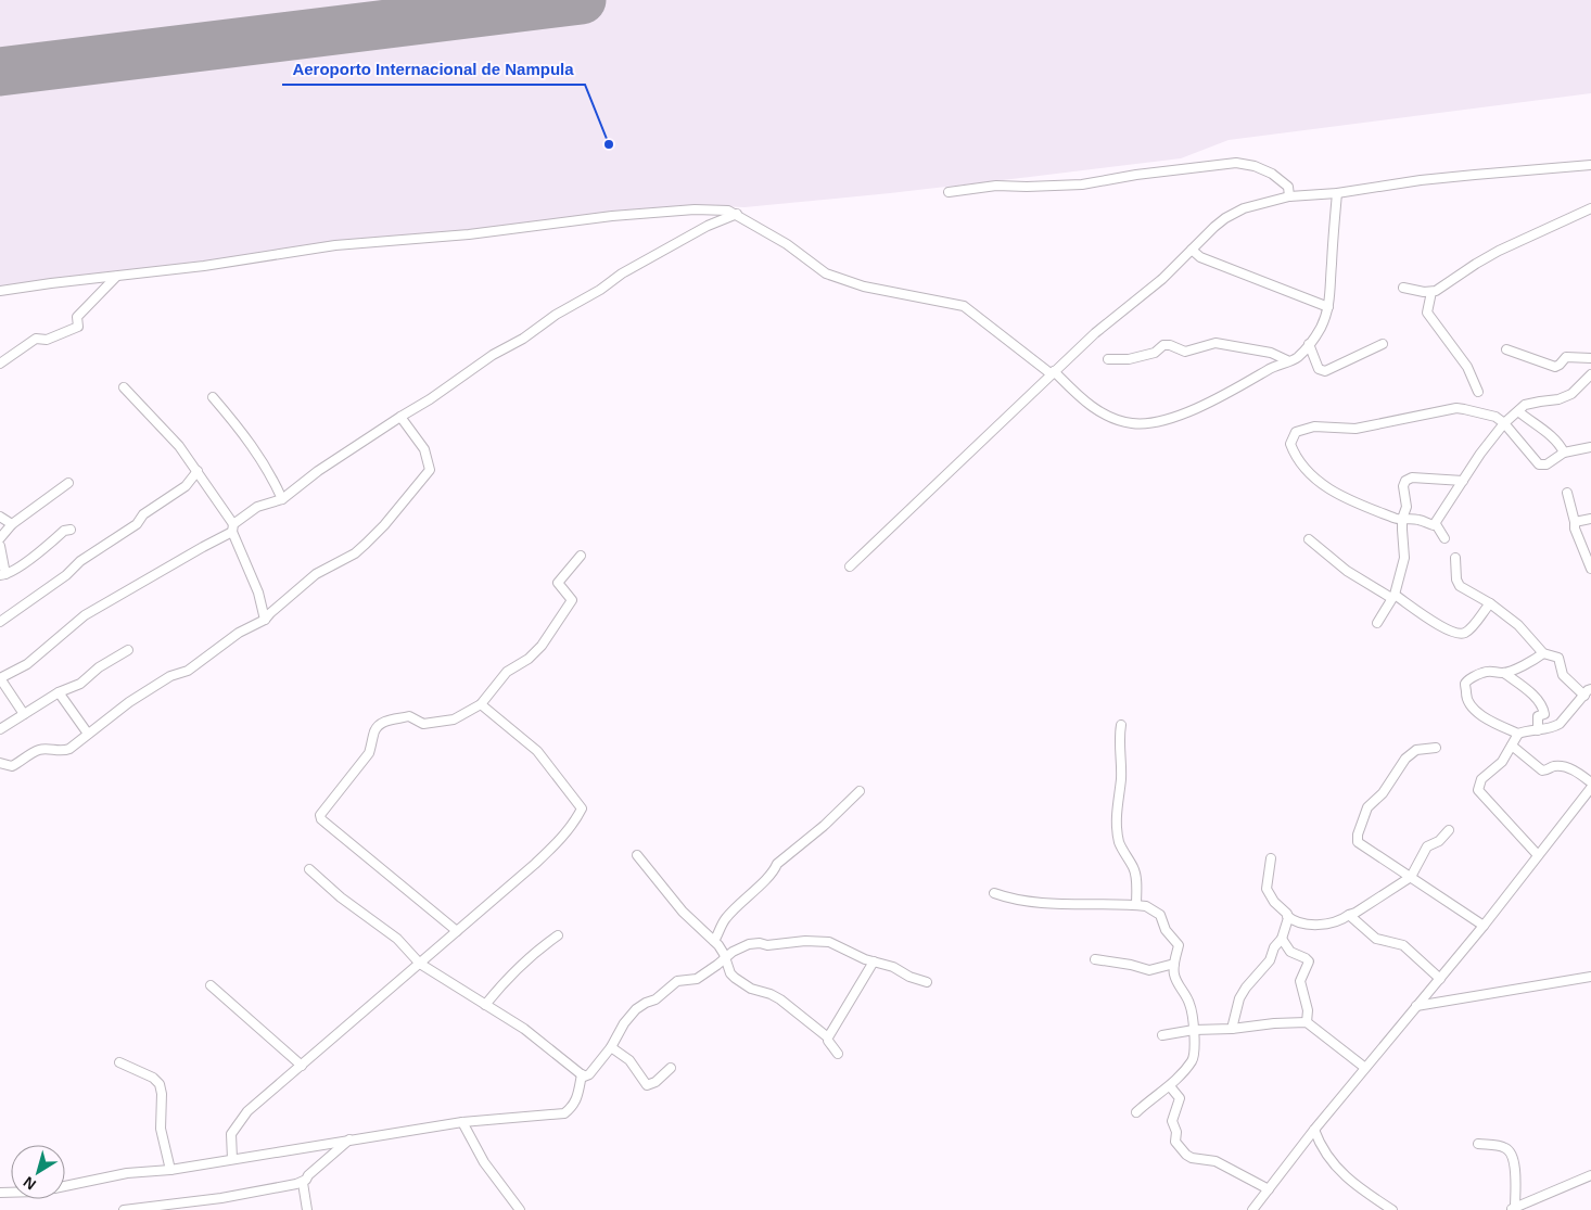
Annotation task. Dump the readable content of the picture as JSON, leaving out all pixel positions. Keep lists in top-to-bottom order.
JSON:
{
  "places": ["Aeroporto Internacional de Nampula"],
  "north": "bottom left"
}
